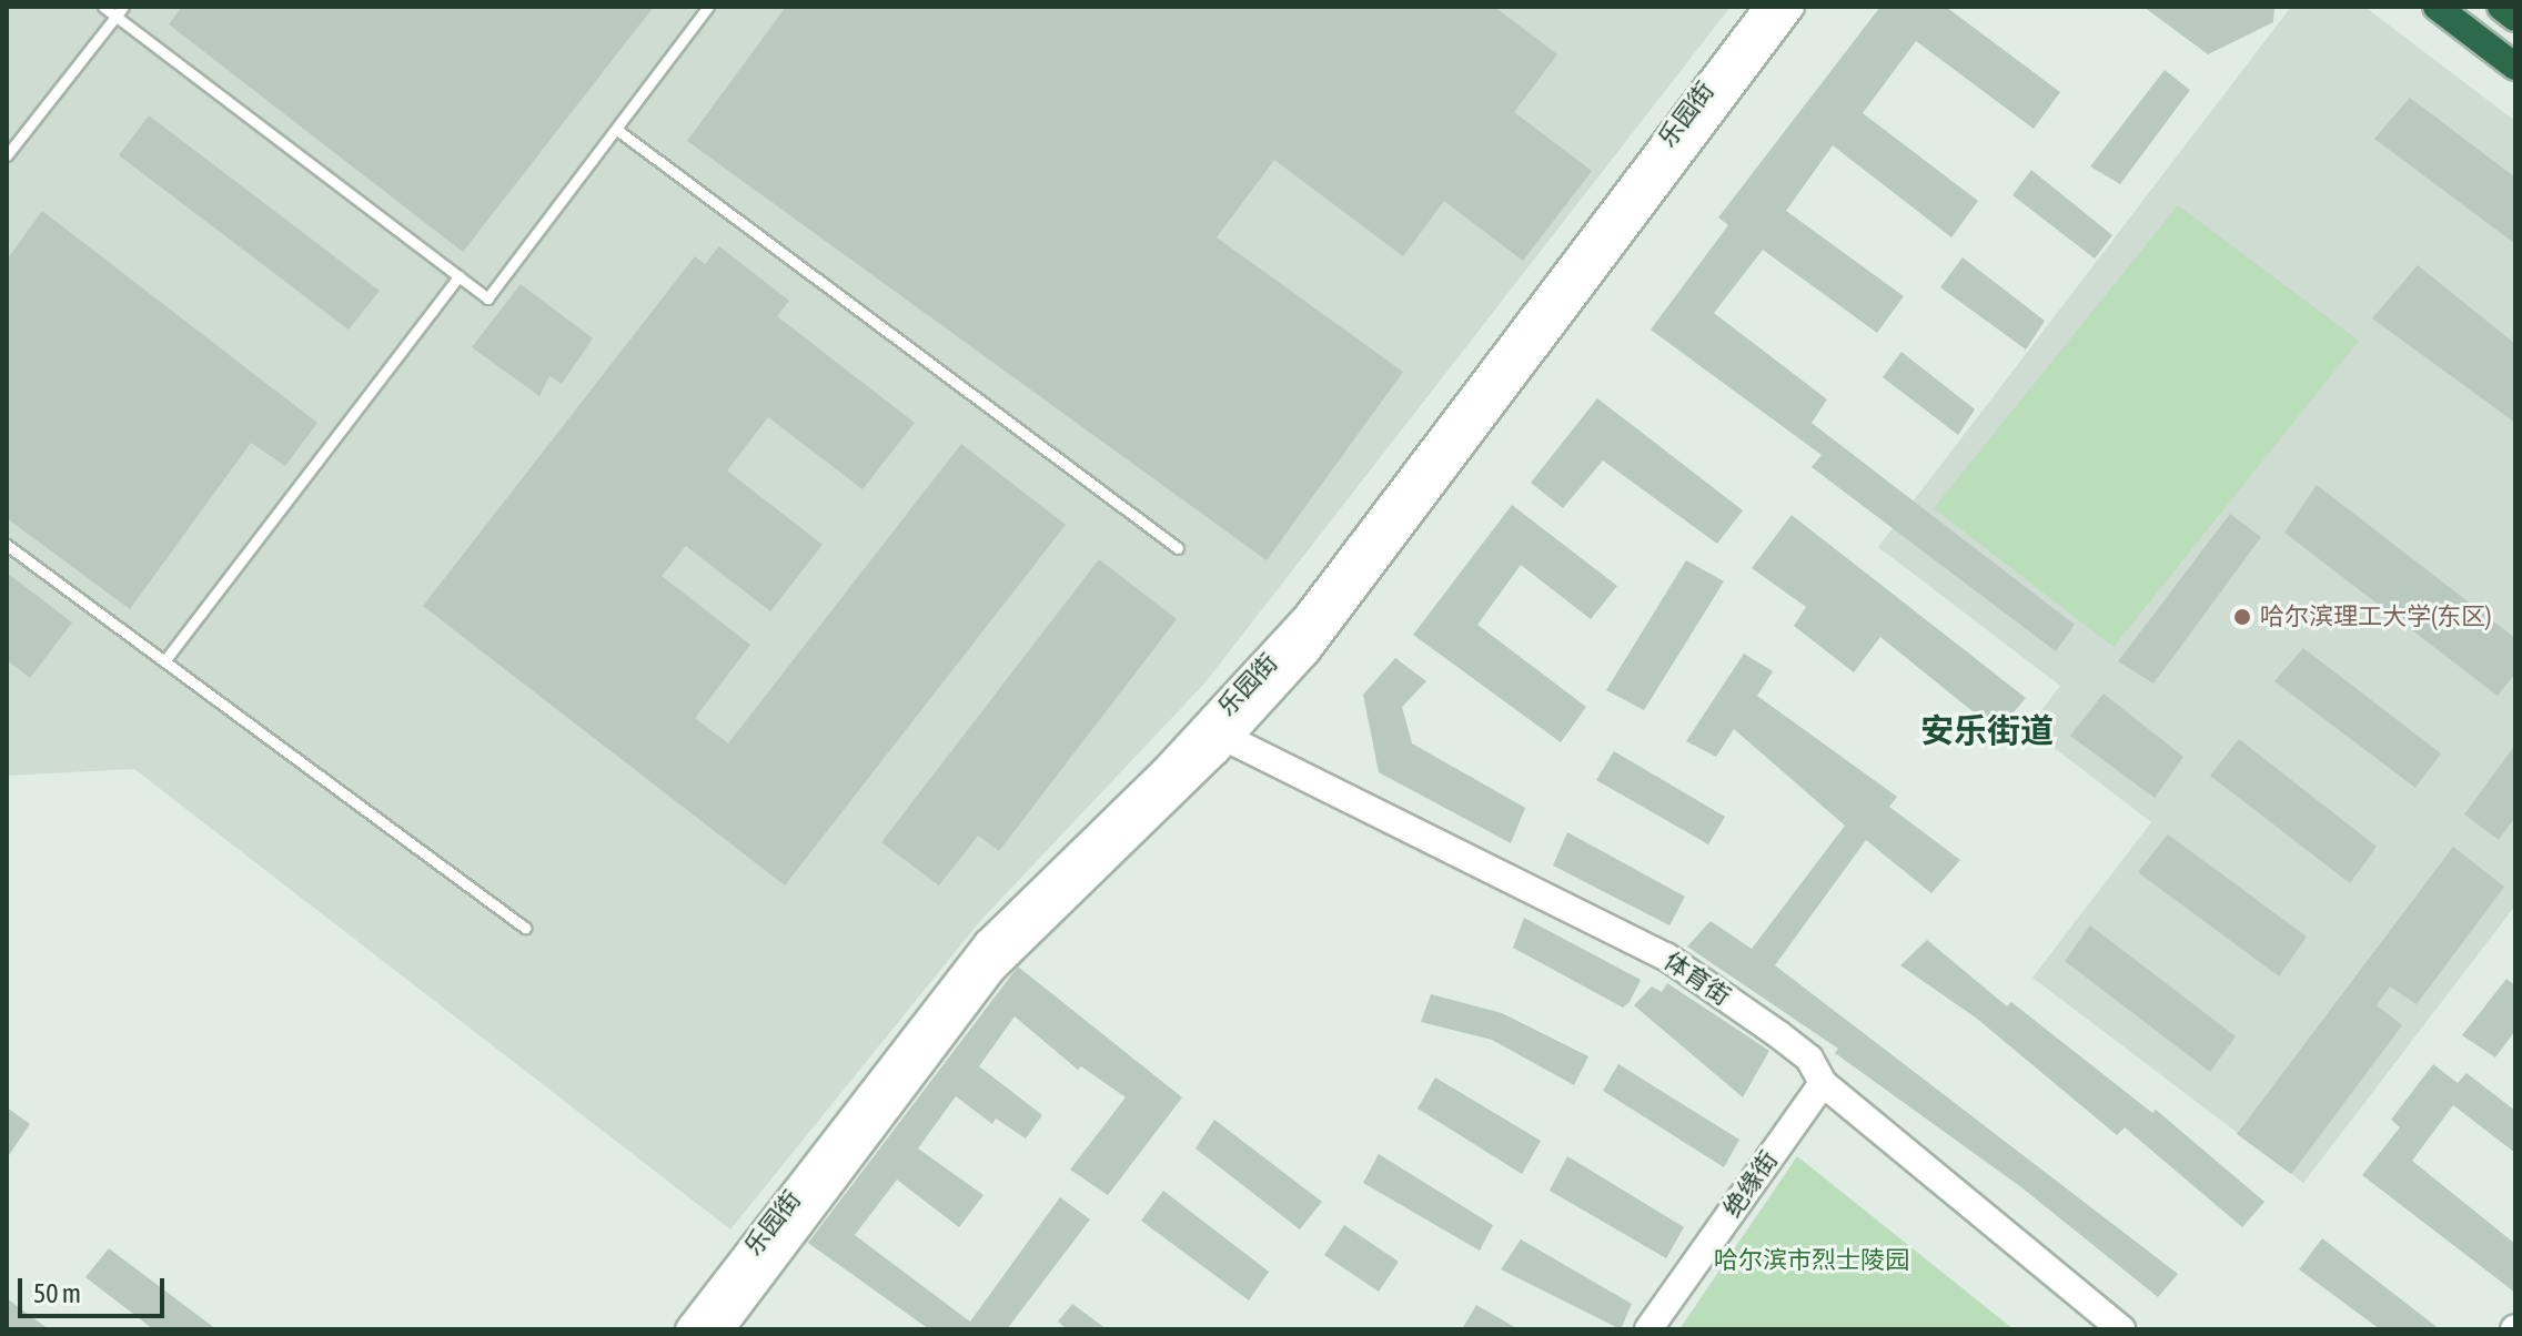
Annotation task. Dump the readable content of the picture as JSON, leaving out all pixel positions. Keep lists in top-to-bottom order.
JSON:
{
  "streets": {
    "main road": ["乐园街", "体育街", "绝缘街"]
  },
  "crossings": [
    ["乐园街", "体育街"],
    ["体育街", "绝缘街"]
  ],
  "districts": ["安乐街道"],
  "parks": ["哈尔滨市烈士陵园"],
  "places": ["哈尔滨理工大学(东区)"],
  "scale_bar": "50 m"
}
